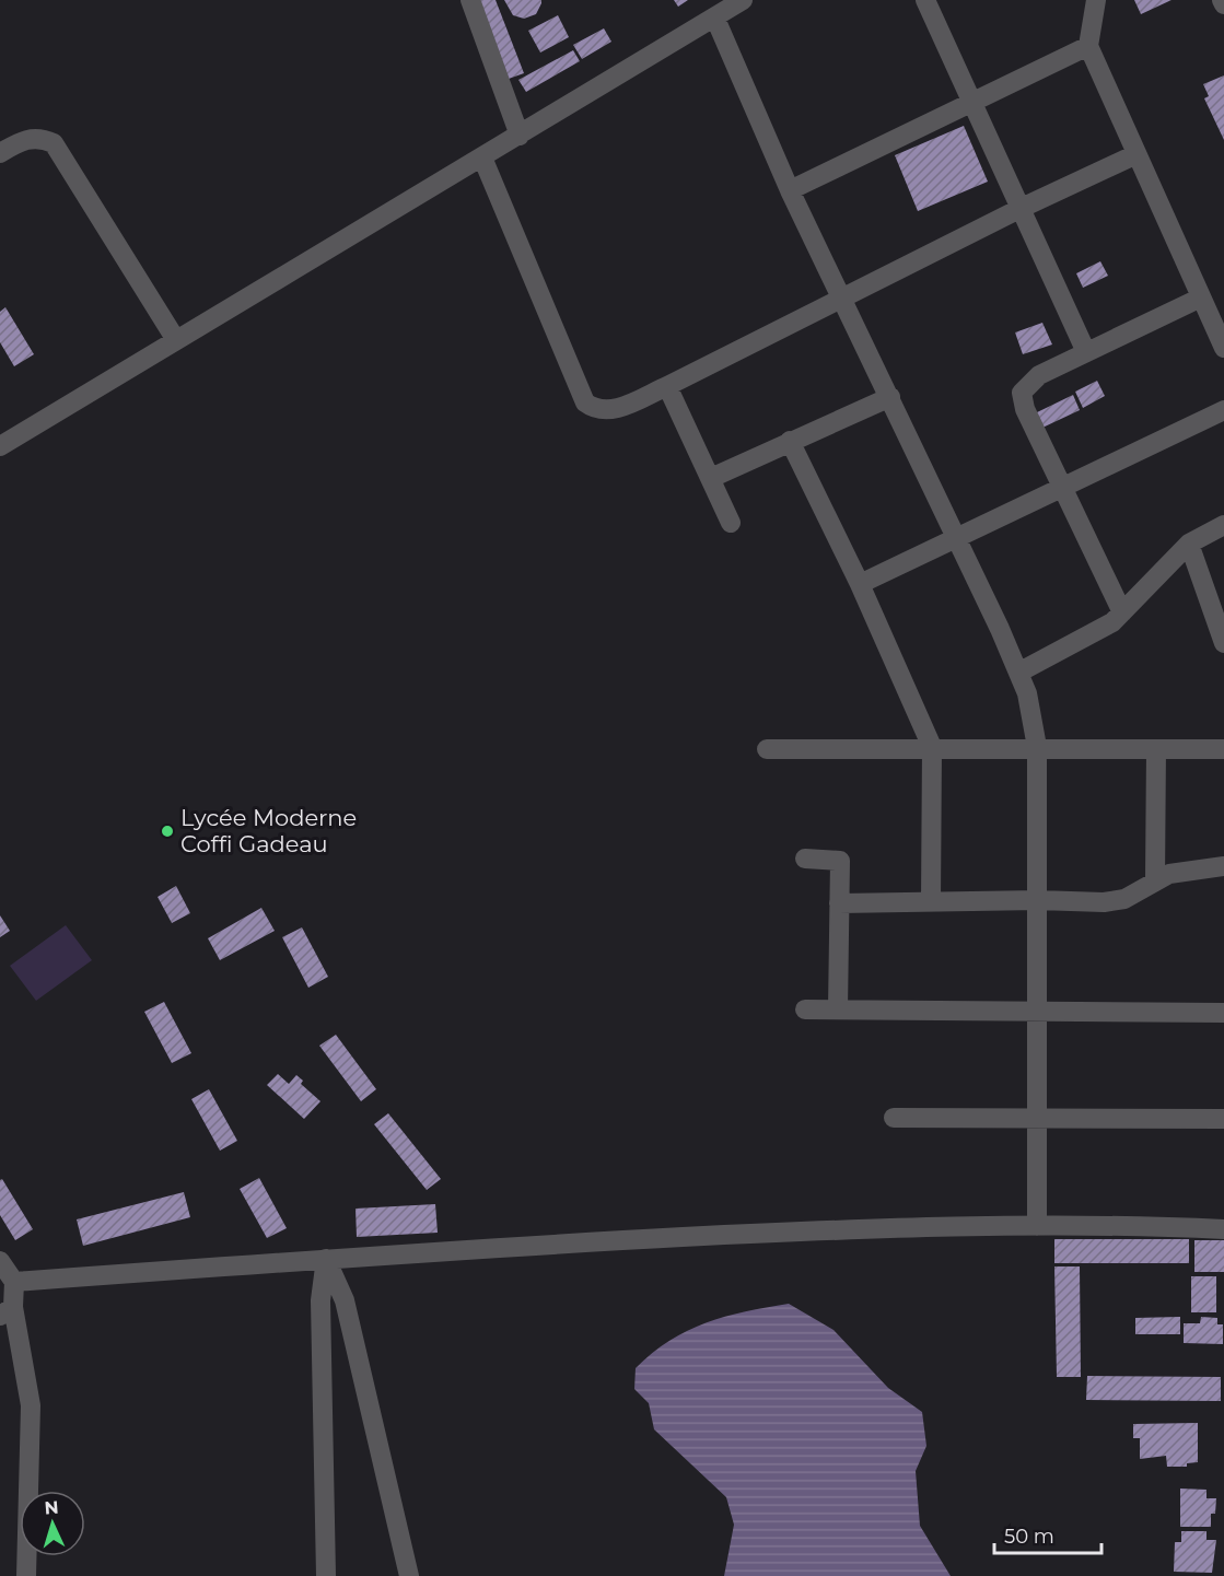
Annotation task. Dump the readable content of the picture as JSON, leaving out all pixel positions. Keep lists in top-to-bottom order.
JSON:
{
  "places": ["Lycée Moderne Coffi Gadeau"],
  "scale_bar": "50 m",
  "north": "top"
}
